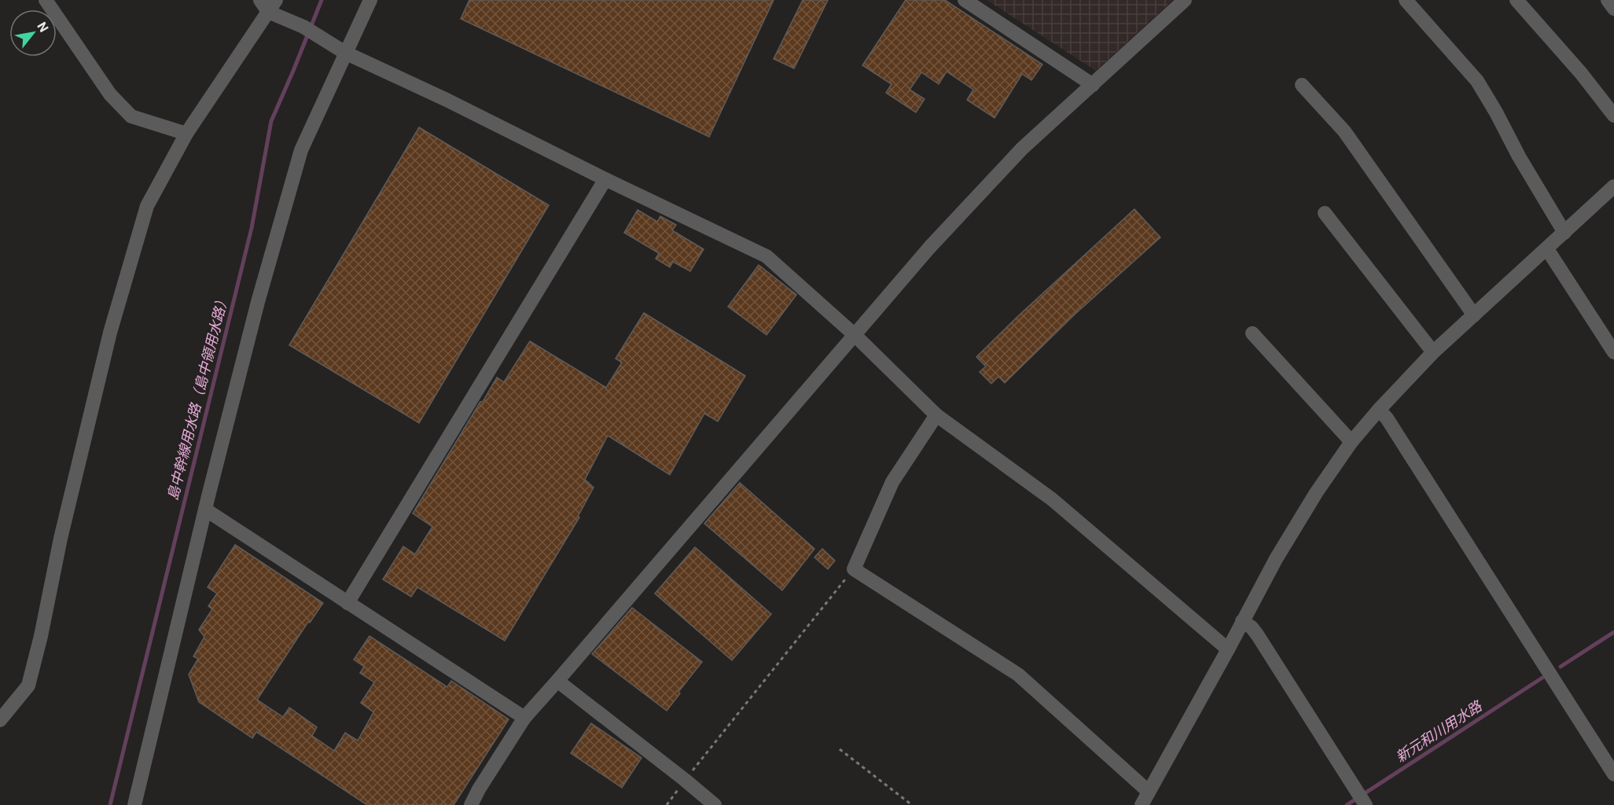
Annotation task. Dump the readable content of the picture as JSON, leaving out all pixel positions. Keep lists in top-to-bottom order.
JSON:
{
  "water": ["島中幹線用水路（島中領用水路）", "新元和川用水路"],
  "north": "top right"
}
